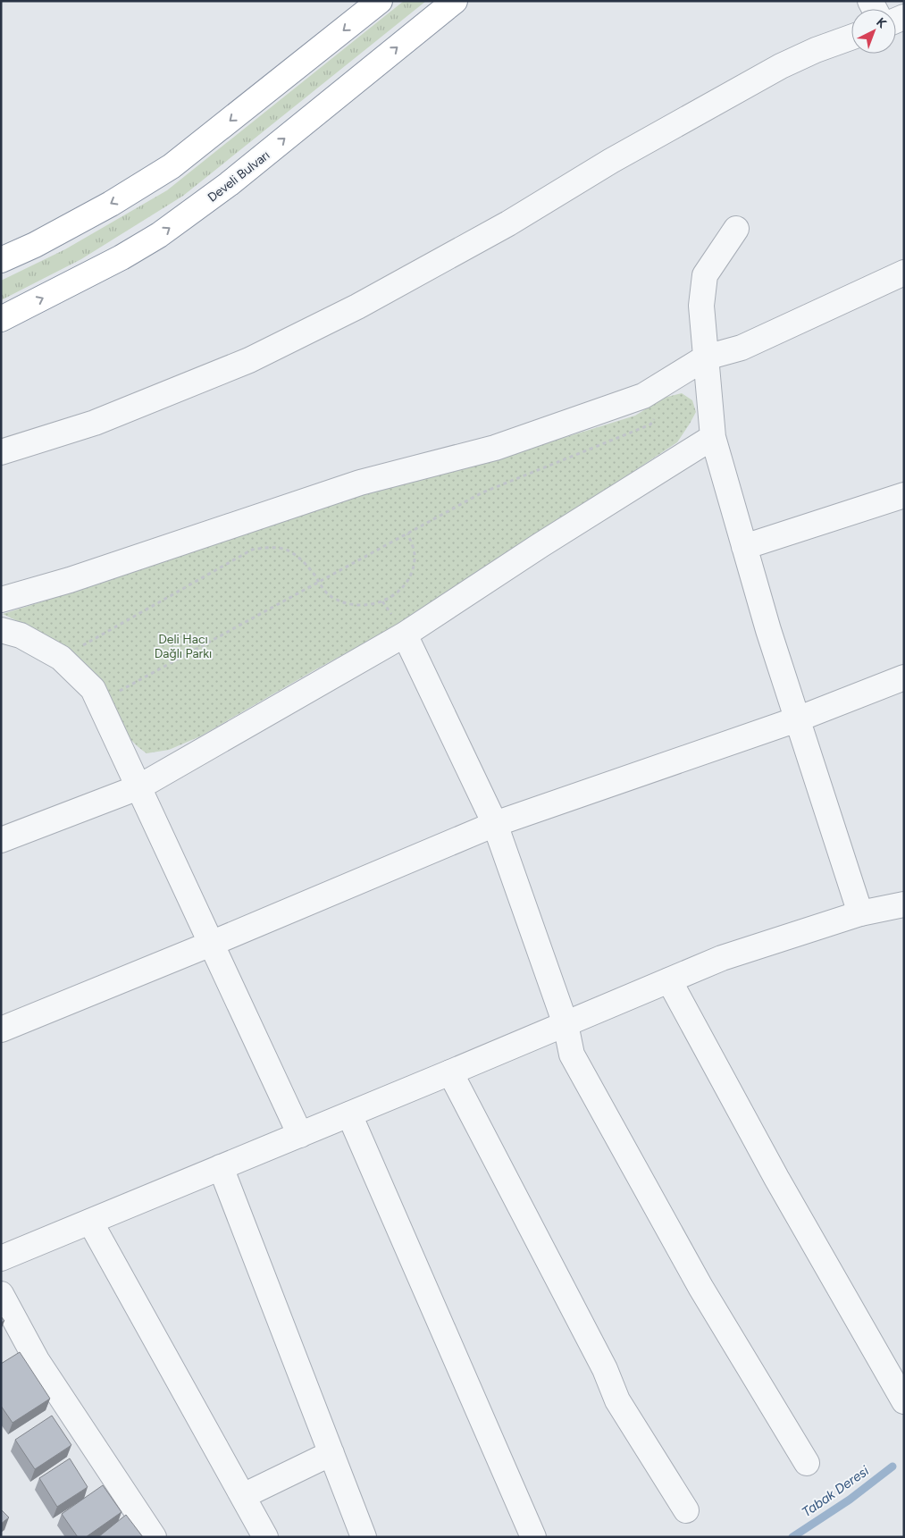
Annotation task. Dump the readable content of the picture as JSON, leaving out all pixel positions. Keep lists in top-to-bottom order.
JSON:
{
  "streets": {
    "highway": ["Develi Bulvarı"]
  },
  "water": ["Tabak Deresi"],
  "parks": ["Deli Hacı Dağlı Parkı"],
  "north": "top right"
}
